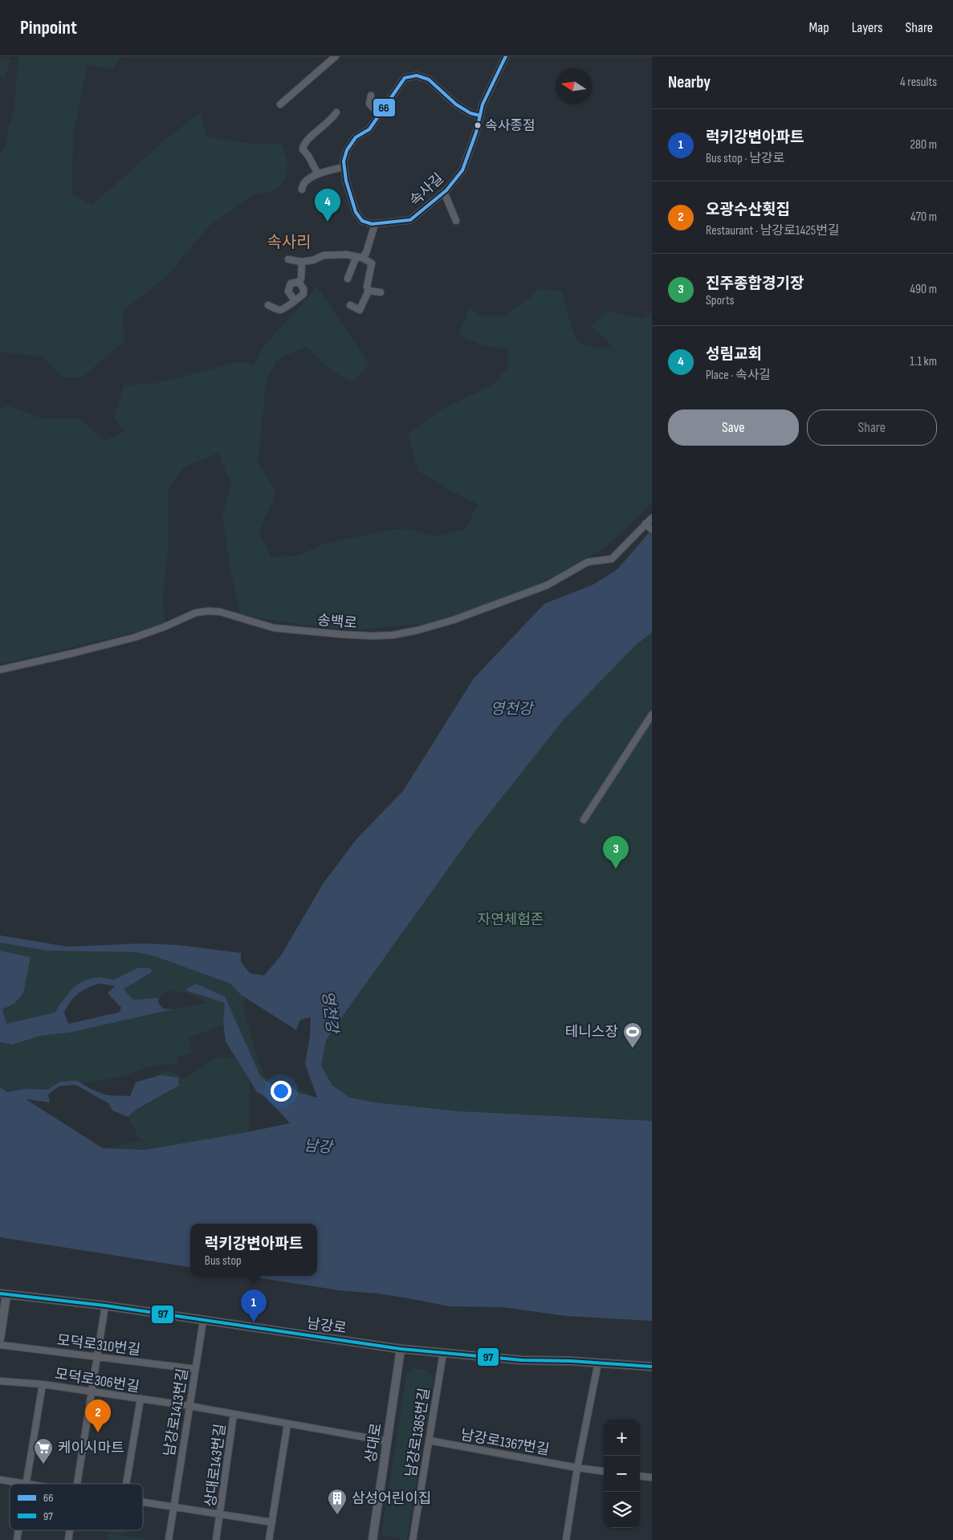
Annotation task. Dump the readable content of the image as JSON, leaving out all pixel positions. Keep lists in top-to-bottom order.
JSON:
{
  "streets": {
    "street": [
      "속사길",
      "송백로",
      "남강로",
      "모덕로310번길",
      "모덕로306번길",
      "남강로1413번길",
      "남강로1385번길",
      "남강로1367번길",
      "상대로",
      "상대로143번길"
    ]
  },
  "crossings": [
    ["남강로", "남강로1413번길"],
    ["남강로", "남강로1385번길"],
    ["남강로", "상대로"],
    ["모덕로310번길", "남강로1413번길"],
    ["모덕로306번길", "남강로1413번길"],
    ["모덕로306번길", "상대로143번길"],
    ["남강로1413번길", "상대로143번길"],
    ["남강로1385번길", "남강로1367번길"],
    ["상대로", "상대로143번길"]
  ],
  "districts": ["속사리"],
  "water": ["영천강", "남강"],
  "parks": ["자연체험존"],
  "places": {
    "other": ["속사종점"],
    "sports": ["테니스장"],
    "supermarket": ["케이시마트"],
    "building": ["삼성어린이집"]
  },
  "lines": ["transit line 66", "transit line 97"],
  "legend": ["66", "97"],
  "north": "left",
  "page": {
    "header": "Pinpoint",
    "nav": ["Map", "Layers", "Share"],
    "heading": ["Nearby", "4 results"],
    "list": [
      {
        "mark": "1",
        "name": "럭키강변아파트",
        "note": "Bus stop · 남강로",
        "value": "280 m"
      },
      {
        "mark": "2",
        "name": "오광수산횟집",
        "note": "Restaurant · 남강로1425번길",
        "value": "470 m"
      },
      {
        "mark": "3",
        "name": "진주종합경기장",
        "note": "Sports",
        "value": "490 m"
      },
      {
        "mark": "4",
        "name": "성림교회",
        "note": "Place · 속사길",
        "value": "1.1 km"
      }
    ],
    "pins": [
      "4",
      "3",
      "1",
      "2"
    ],
    "buttons": ["Save", "Share"],
    "popup": ["럭키강변아파트", "Bus stop"],
    "map_buttons": ["+", "−"]
  }
}
